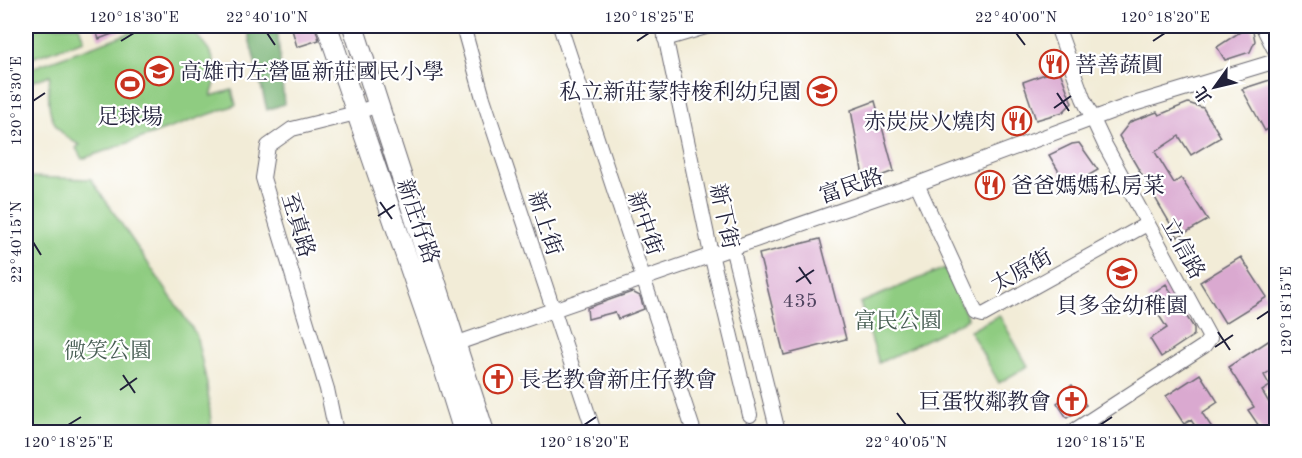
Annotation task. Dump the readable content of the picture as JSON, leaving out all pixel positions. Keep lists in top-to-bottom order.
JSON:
{
  "streets": {
    "street": [
      "富民路",
      "新下街",
      "新庄仔路",
      "新上街",
      "新中街",
      "至真路",
      "立信路",
      "太原街"
    ]
  },
  "crossings": [
    ["富民路", "新下街"],
    ["富民路", "新庄仔路"],
    ["富民路", "新上街"],
    ["富民路", "新中街"],
    ["富民路", "立信路"],
    ["富民路", "太原街"],
    ["新庄仔路", "至真路"],
    ["立信路", "太原街"]
  ],
  "parks": ["富民公園", "微笑公園"],
  "places": {
    "restaurant": ["菩善蔬圓", "赤炭炭火燒肉", "爸爸媽媽私房菜"],
    "school or university": ["高雄市左營區新莊國民小學", "私立新莊蒙特梭利幼兒園", "貝多金幼稚園"],
    "sports": ["足球場"],
    "church": ["長老教會新庄仔教會", "巨蛋牧鄰教會"]
  },
  "house_numbers": ["435"],
  "north": "bottom left",
  "coordinates": [
    "120°18'30\"E",
    "22°40'10\"N",
    "120°18'25\"E",
    "22°40'00\"N",
    "120°18'20\"E",
    "22°40'15\"N",
    "120°18'15\"E",
    "22°40'05\"N"
  ]
}
